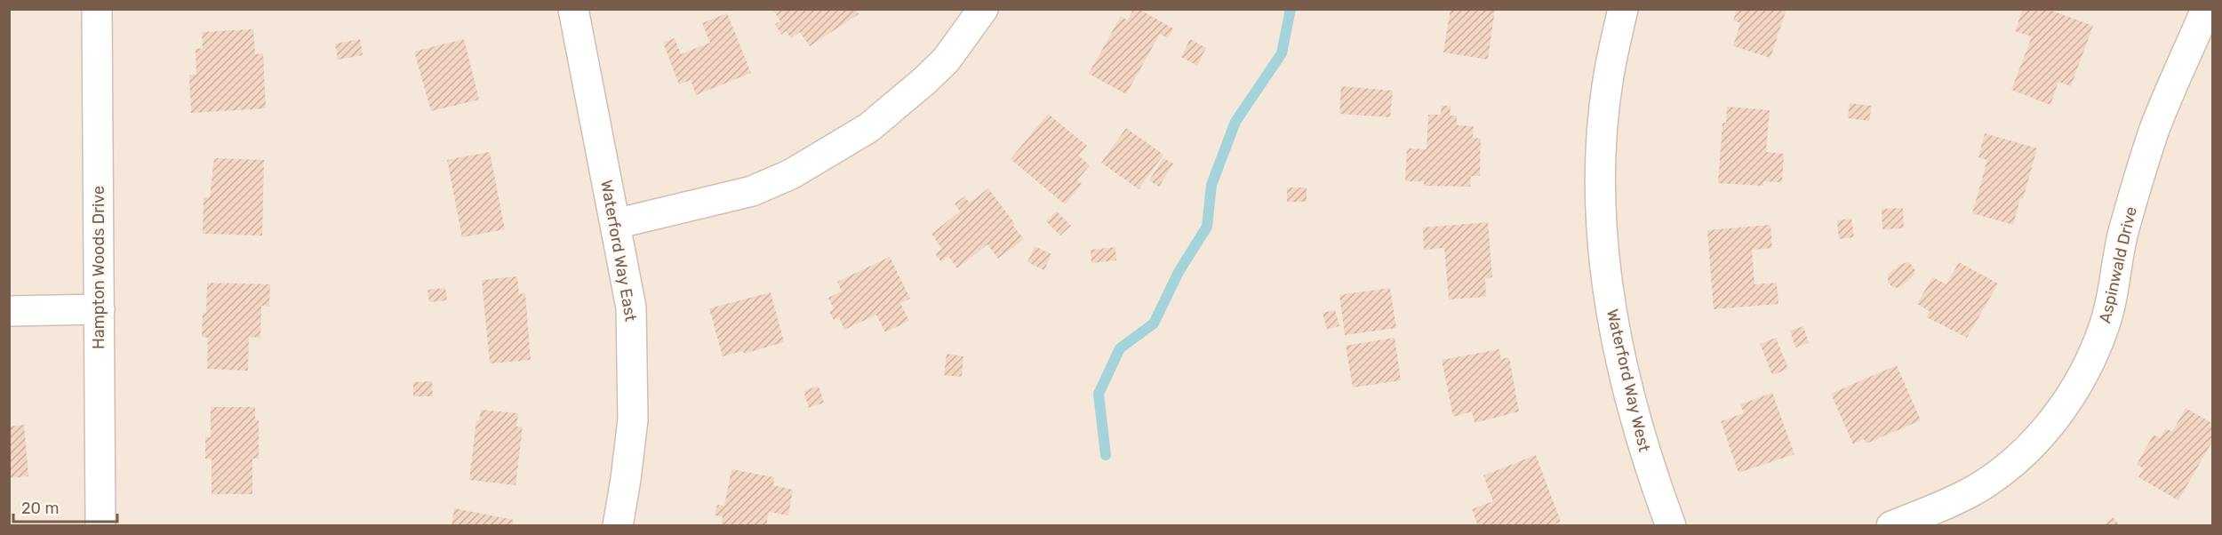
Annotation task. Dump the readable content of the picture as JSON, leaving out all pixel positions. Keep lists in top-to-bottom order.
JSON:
{
  "streets": {
    "street": [
      "Waterford Way East",
      "Aspinwald Drive",
      "Hampton Woods Drive",
      "Waterford Way West"
    ]
  },
  "scale_bar": "20 m"
}
